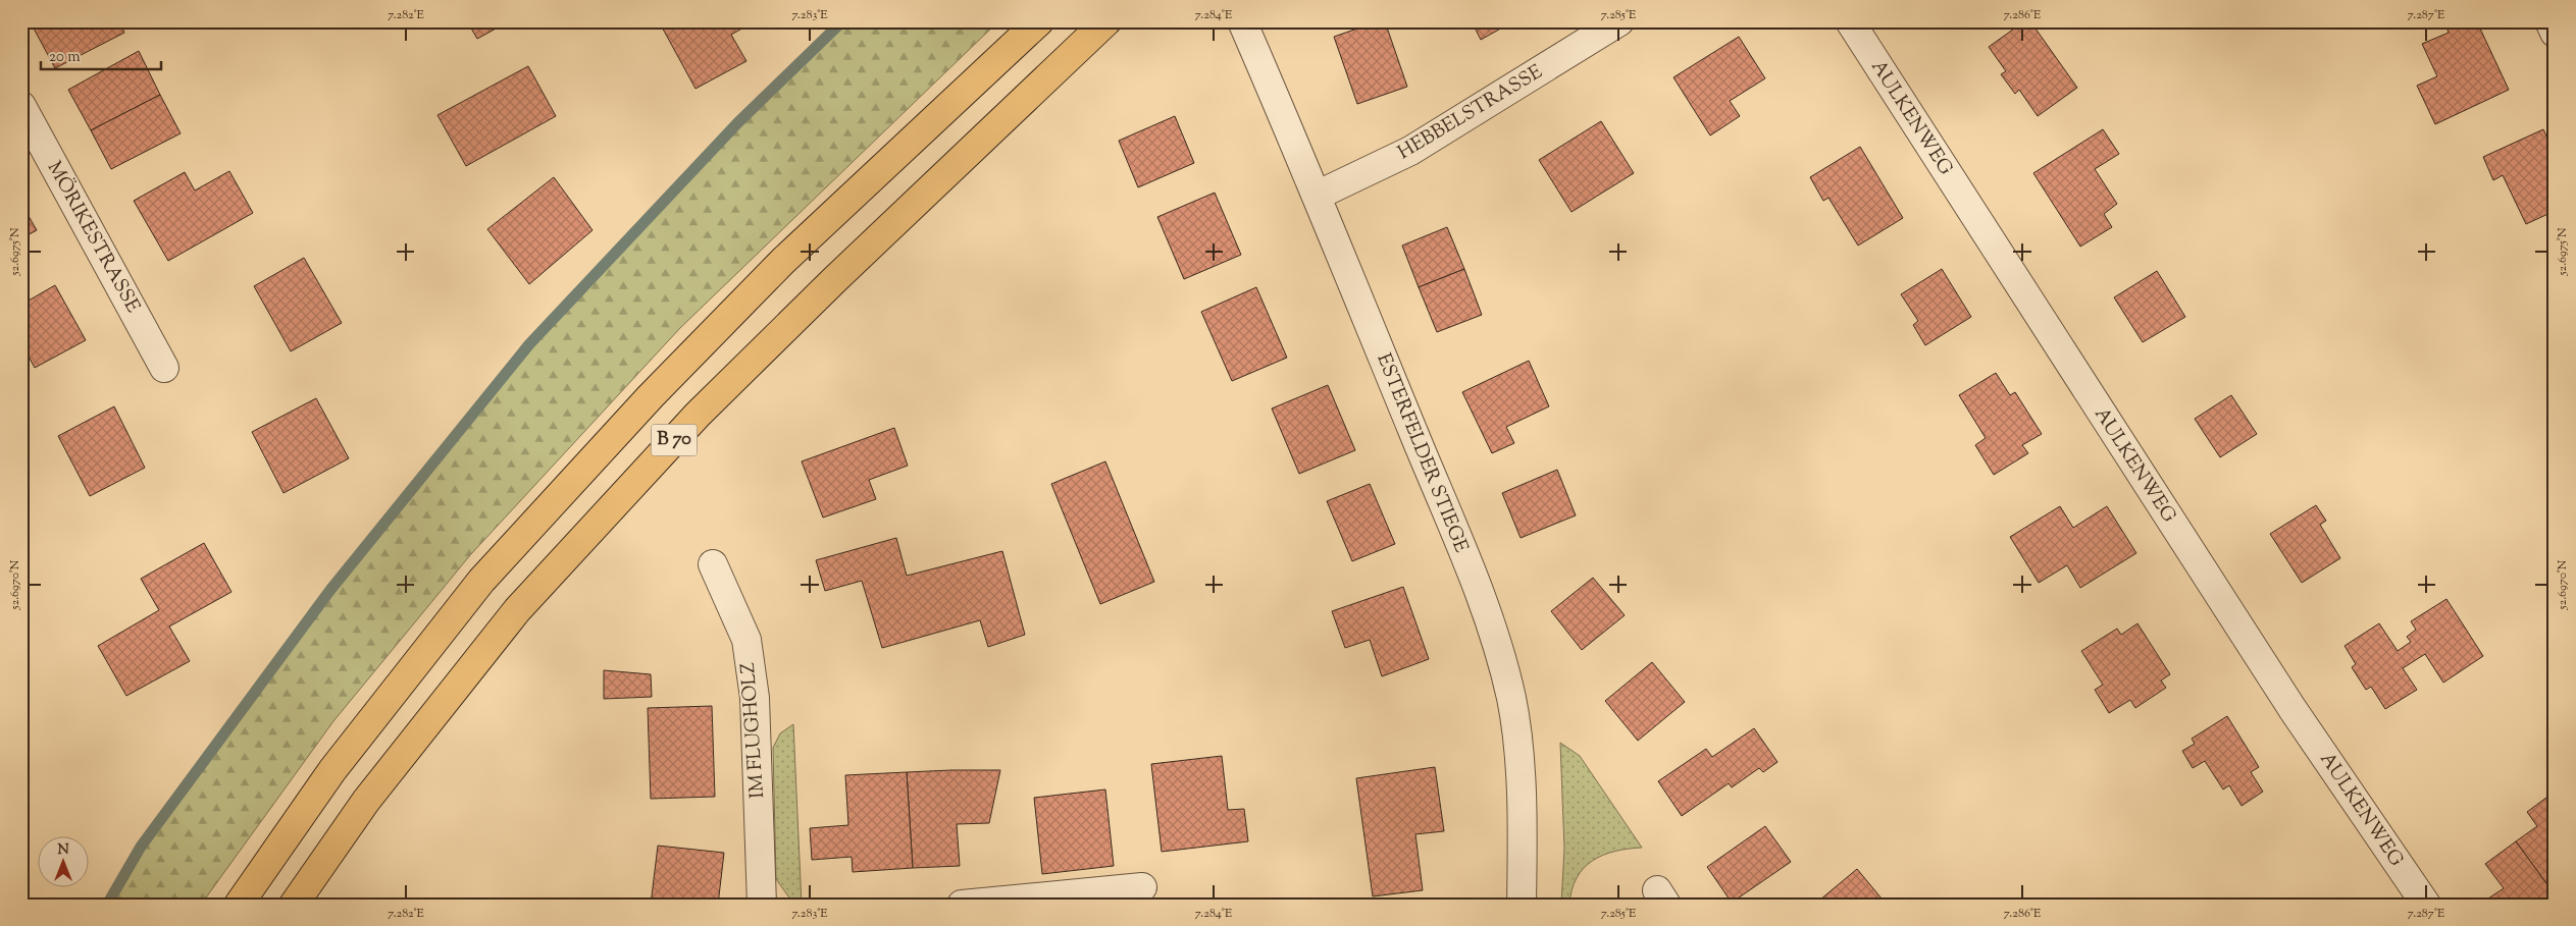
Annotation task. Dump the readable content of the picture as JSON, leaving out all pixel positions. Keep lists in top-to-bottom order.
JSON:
{
  "streets": {
    "highway": ["B 70"],
    "street": [
      "HEBBELSTRASSE",
      "AULKENWEG",
      "MÖRIKESTRASSE",
      "ESTERFELDER STIEGE",
      "IM FLUGHOLZ"
    ]
  },
  "crossings": [
    ["HEBBELSTRASSE", "ESTERFELDER STIEGE"]
  ],
  "scale_bar": "20 m",
  "north": "top",
  "coordinates": [
    "7.282°E",
    "7.283°E",
    "7.284°E",
    "7.285°E",
    "7.286°E",
    "7.287°E",
    "52.6975°N",
    "52.6970°N"
  ]
}
